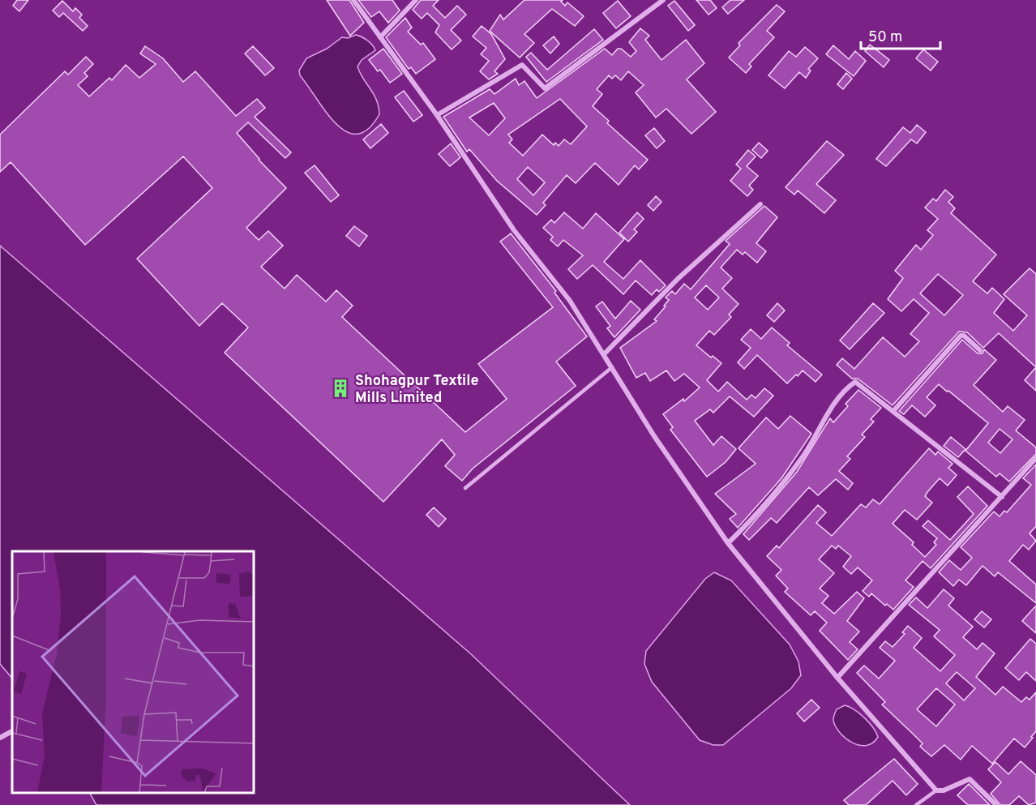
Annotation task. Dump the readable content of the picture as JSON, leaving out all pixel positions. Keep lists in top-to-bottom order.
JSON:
{
  "places": {
    "building": ["Shohagpur Textile Mills Limited"]
  },
  "scale_bar": "50 m"
}
